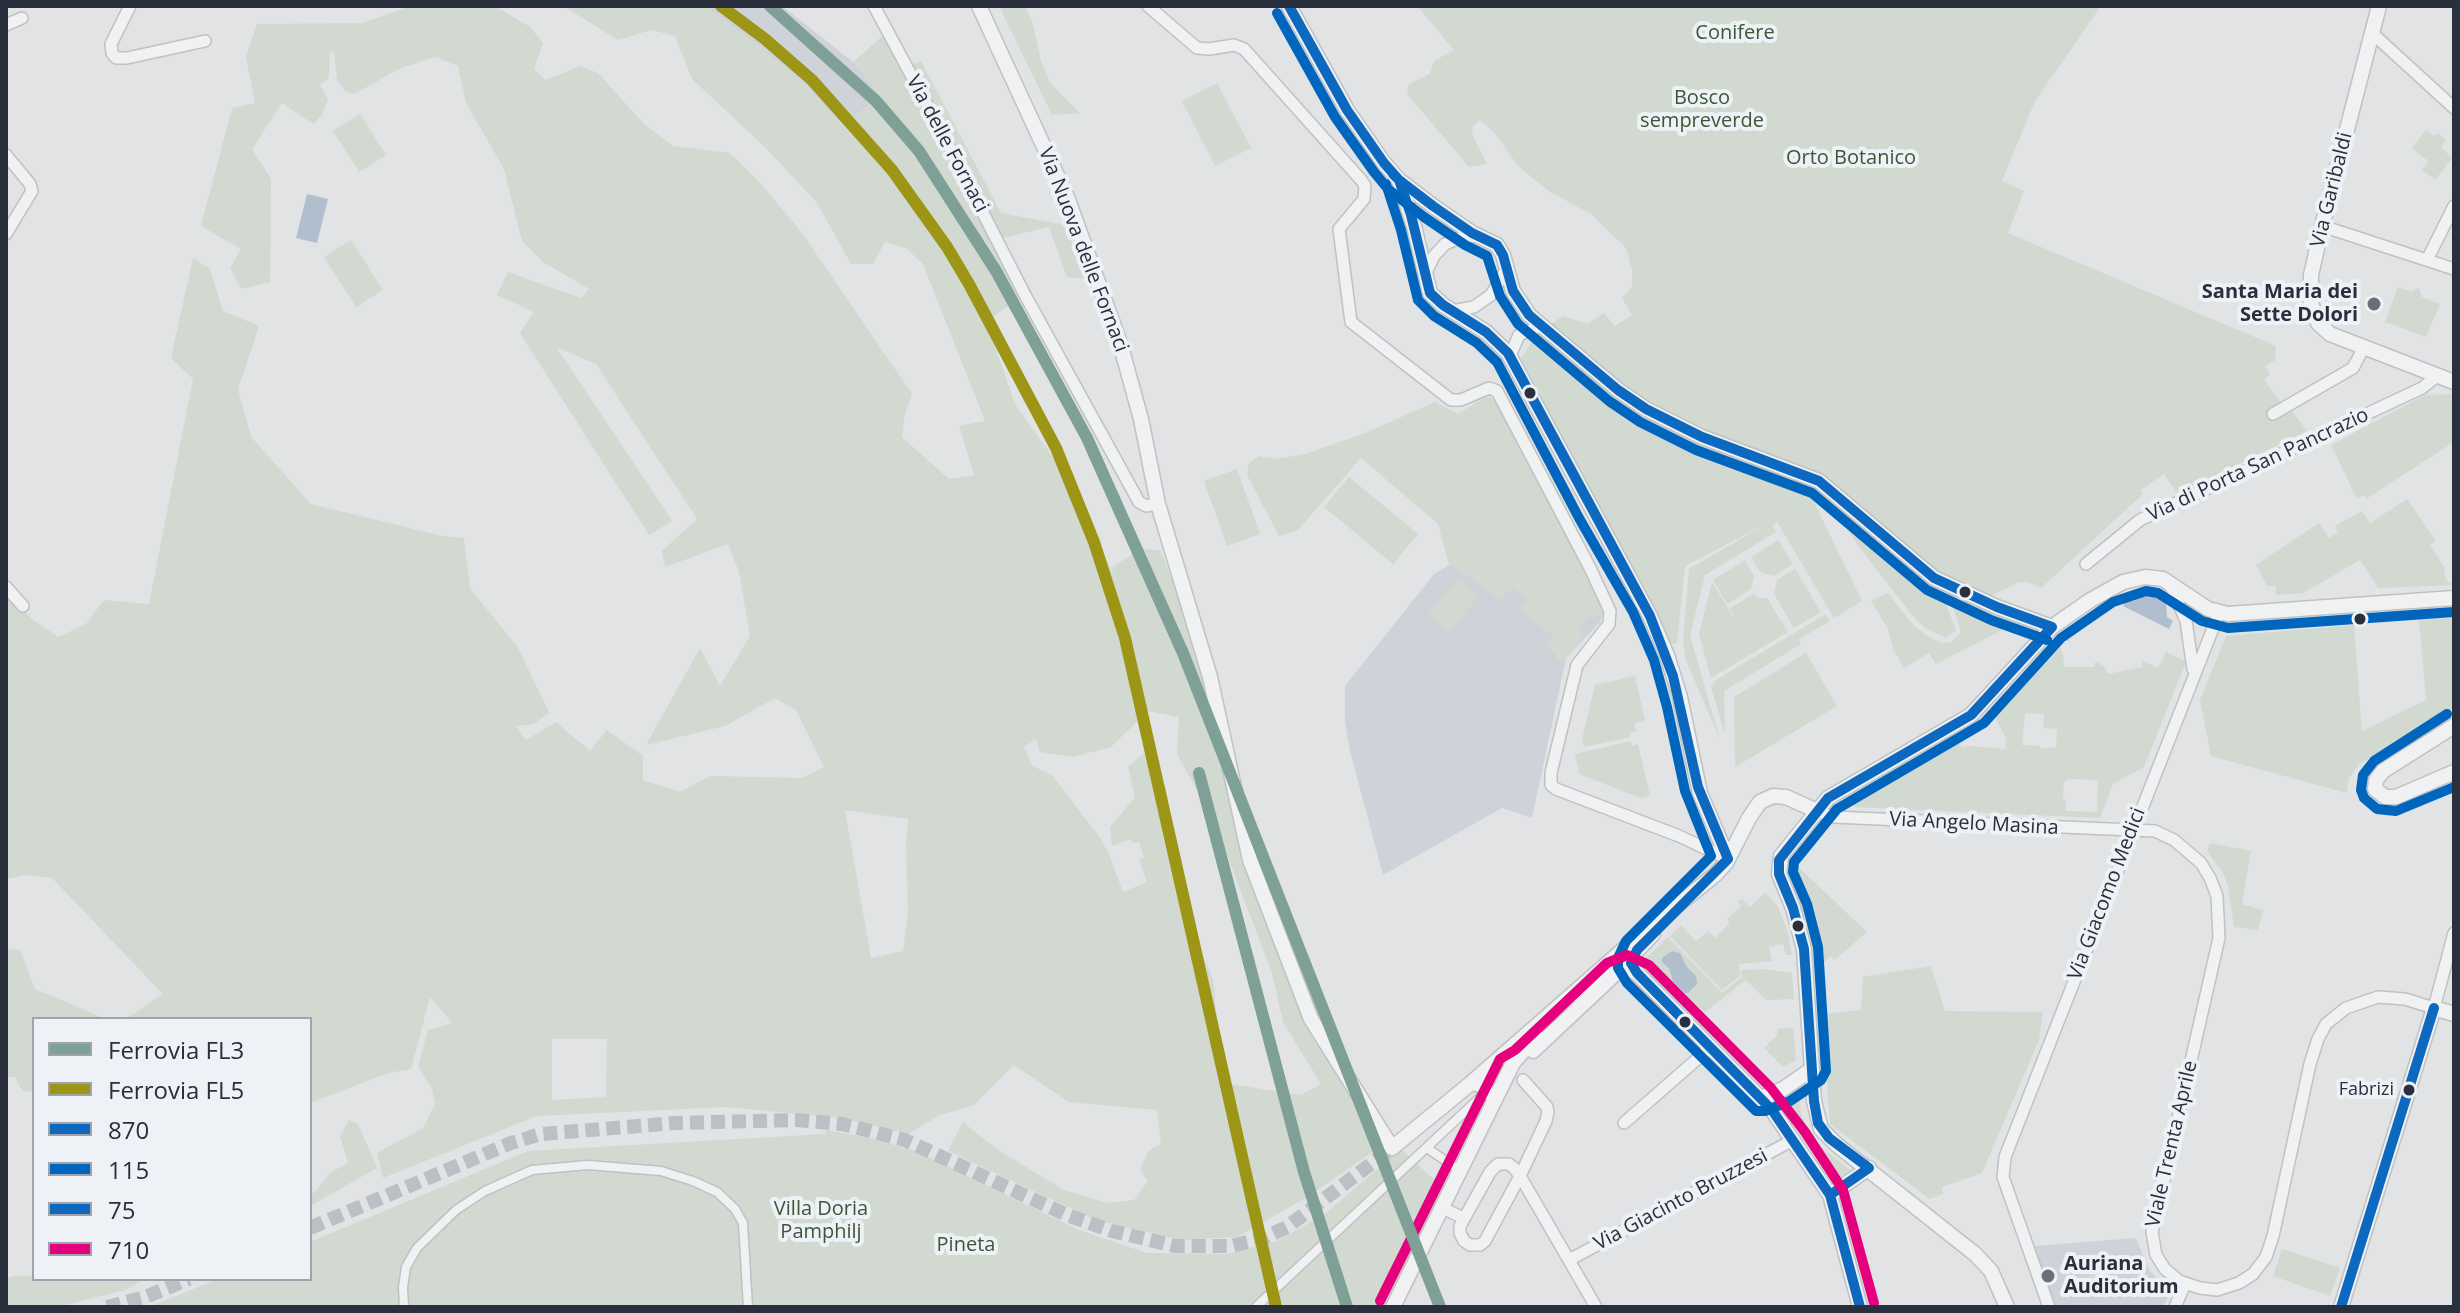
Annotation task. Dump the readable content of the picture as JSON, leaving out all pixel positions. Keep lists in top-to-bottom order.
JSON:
{
  "streets": {
    "street": [
      "Via delle Fornaci",
      "Via Garibaldi",
      "Via Nuova delle Fornaci",
      "Via di Porta San Pancrazio",
      "Via Angelo Masina",
      "Via Giacomo Medici",
      "Viale Trenta Aprile",
      "Via Giacinto Bruzzesi"
    ]
  },
  "crossings": [
    ["Via delle Fornaci", "Via Nuova delle Fornaci"],
    ["Via Garibaldi", "Via di Porta San Pancrazio"],
    ["Via Angelo Masina", "Via Giacomo Medici"],
    ["Via Angelo Masina", "Viale Trenta Aprile"],
    ["Via Giacomo Medici", "Viale Trenta Aprile"]
  ],
  "parks": [
    "Conifere",
    "Bosco sempreverde",
    "Orto Botanico",
    "Villa Doria Pamphilj",
    "Pineta"
  ],
  "places": ["Santa Maria dei Sette Dolori", "Fabrizi", "Auriana Auditorium"],
  "lines": [
    "rail line FL3",
    "rail line FL5",
    "transit line 870",
    "transit line 115",
    "transit line 710",
    "transit line 75"
  ],
  "legend": [
    "Ferrovia FL3",
    "Ferrovia FL5",
    "870",
    "115",
    "75",
    "710"
  ]
}
